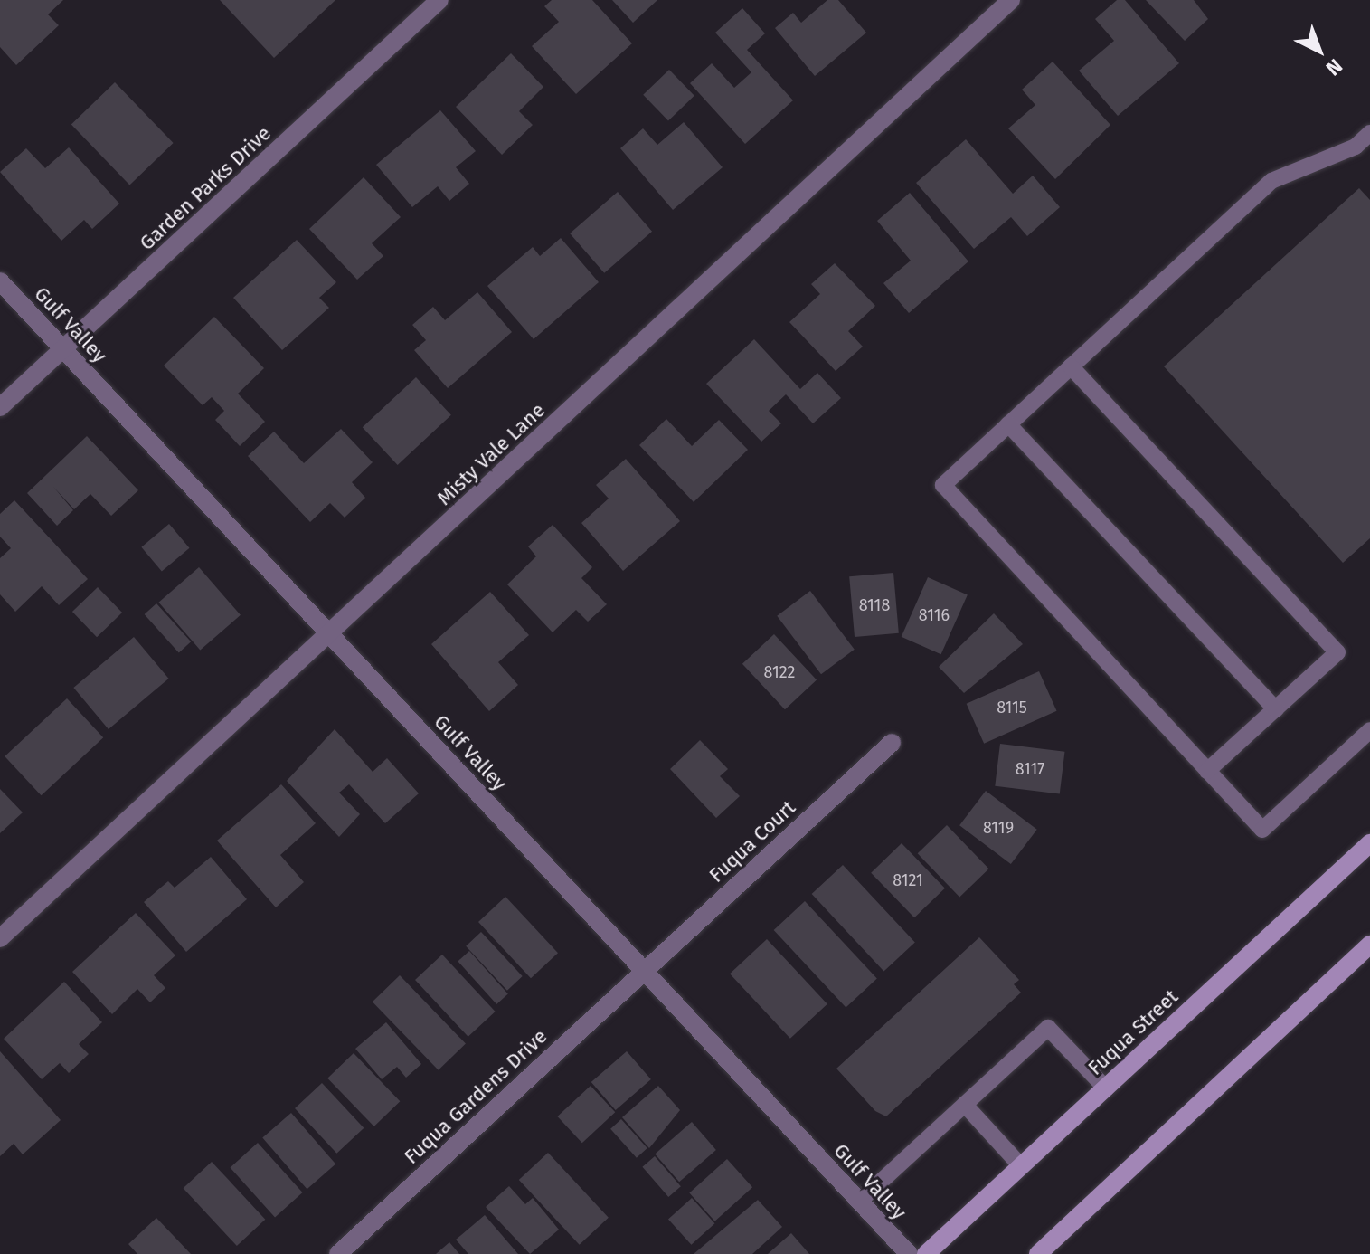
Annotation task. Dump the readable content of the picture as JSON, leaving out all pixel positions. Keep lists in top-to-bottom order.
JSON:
{
  "streets": {
    "main road": ["Fuqua Street"],
    "street": [
      "Garden Parks Drive",
      "Gulf Valley",
      "Misty Vale Lane",
      "Fuqua Court",
      "Fuqua Gardens Drive"
    ]
  },
  "crossings": [
    ["Garden Parks Drive", "Gulf Valley"],
    ["Gulf Valley", "Misty Vale Lane"],
    ["Gulf Valley", "Fuqua Court"],
    ["Gulf Valley", "Fuqua Gardens Drive"],
    ["Fuqua Court", "Fuqua Gardens Drive"]
  ],
  "house_numbers": [
    "8118",
    "8116",
    "8122",
    "8115",
    "8117",
    "8119",
    "8121"
  ],
  "north": "bottom right"
}
